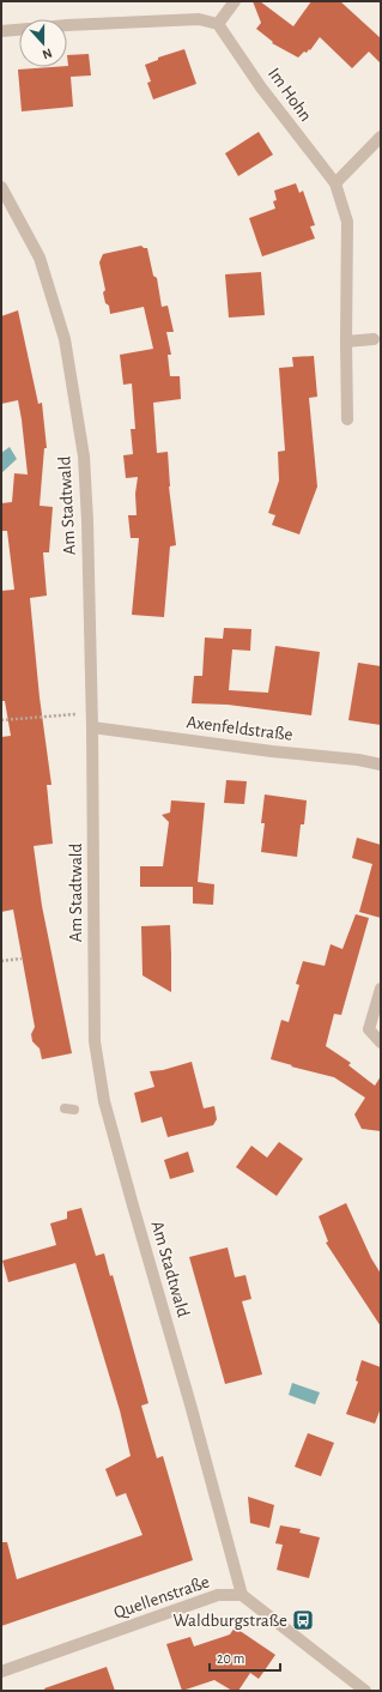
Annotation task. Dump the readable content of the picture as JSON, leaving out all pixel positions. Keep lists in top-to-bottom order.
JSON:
{
  "streets": {
    "street": [
      "Im Hohn",
      "Am Stadtwald",
      "Axenfeldstraße",
      "Quellenstraße"
    ]
  },
  "crossings": [
    ["Am Stadtwald", "Axenfeldstraße"],
    ["Am Stadtwald", "Quellenstraße"]
  ],
  "places": {
    "bus stop": ["Waldburgstraße"]
  },
  "scale_bar": "20 m",
  "north": "bottom"
}
